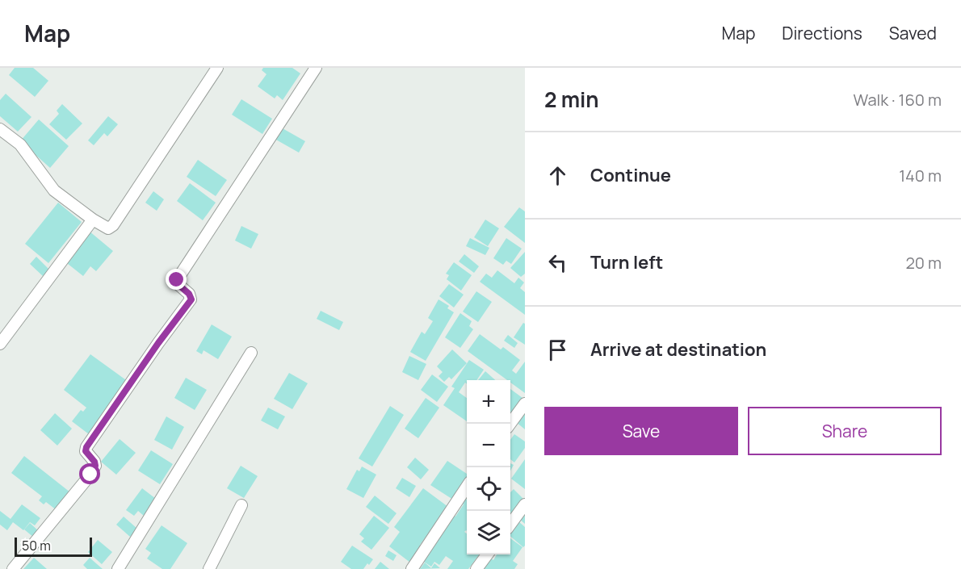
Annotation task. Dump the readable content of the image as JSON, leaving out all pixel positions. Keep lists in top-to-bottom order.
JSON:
{
  "scale_bar": "50 m",
  "page": {
    "header": "Map",
    "nav": ["Map", "Directions", "Saved"],
    "heading": ["2 min", "Walk · 160 m"],
    "list": [
      ["Continue", "140 m"],
      ["Turn left", "20 m"],
      "Arrive at destination"
    ],
    "map_buttons": ["+", "−"],
    "buttons": ["Save", "Share"],
    "scale": "50 m"
  }
}
